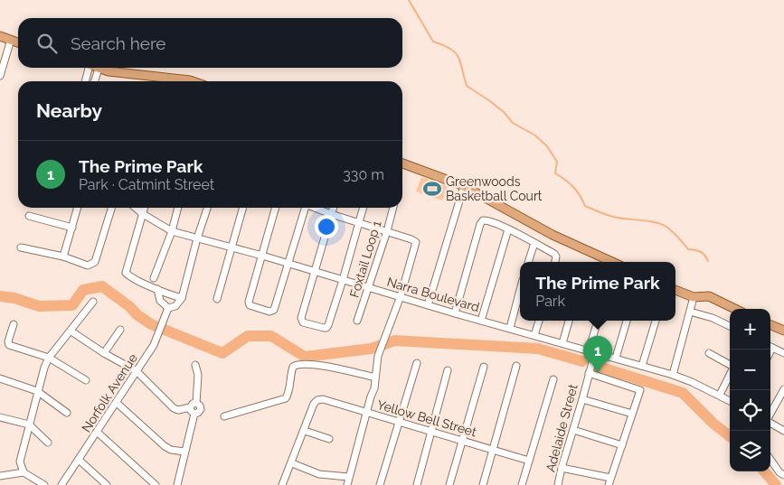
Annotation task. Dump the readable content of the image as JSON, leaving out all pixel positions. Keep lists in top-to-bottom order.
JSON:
{
  "streets": {
    "street": [
      "Foxtail Loop 1",
      "Narra Boulevard",
      "Norfolk Avenue",
      "Yellow Bell Street",
      "Adelaide Street"
    ]
  },
  "crossings": [
    ["Foxtail Loop 1", "Narra Boulevard"],
    ["Narra Boulevard", "Adelaide Street"]
  ],
  "places": {
    "sports": ["Greenwoods Basketball Court"]
  },
  "page": {
    "search": "Search here",
    "heading": "Nearby",
    "list": [
      {
        "mark": "1",
        "name": "The Prime Park",
        "note": "Park · Catmint Street",
        "value": "330 m"
      }
    ],
    "popup": ["The Prime Park", "Park"],
    "map_buttons": ["+", "−"],
    "pins": "1"
  }
}
